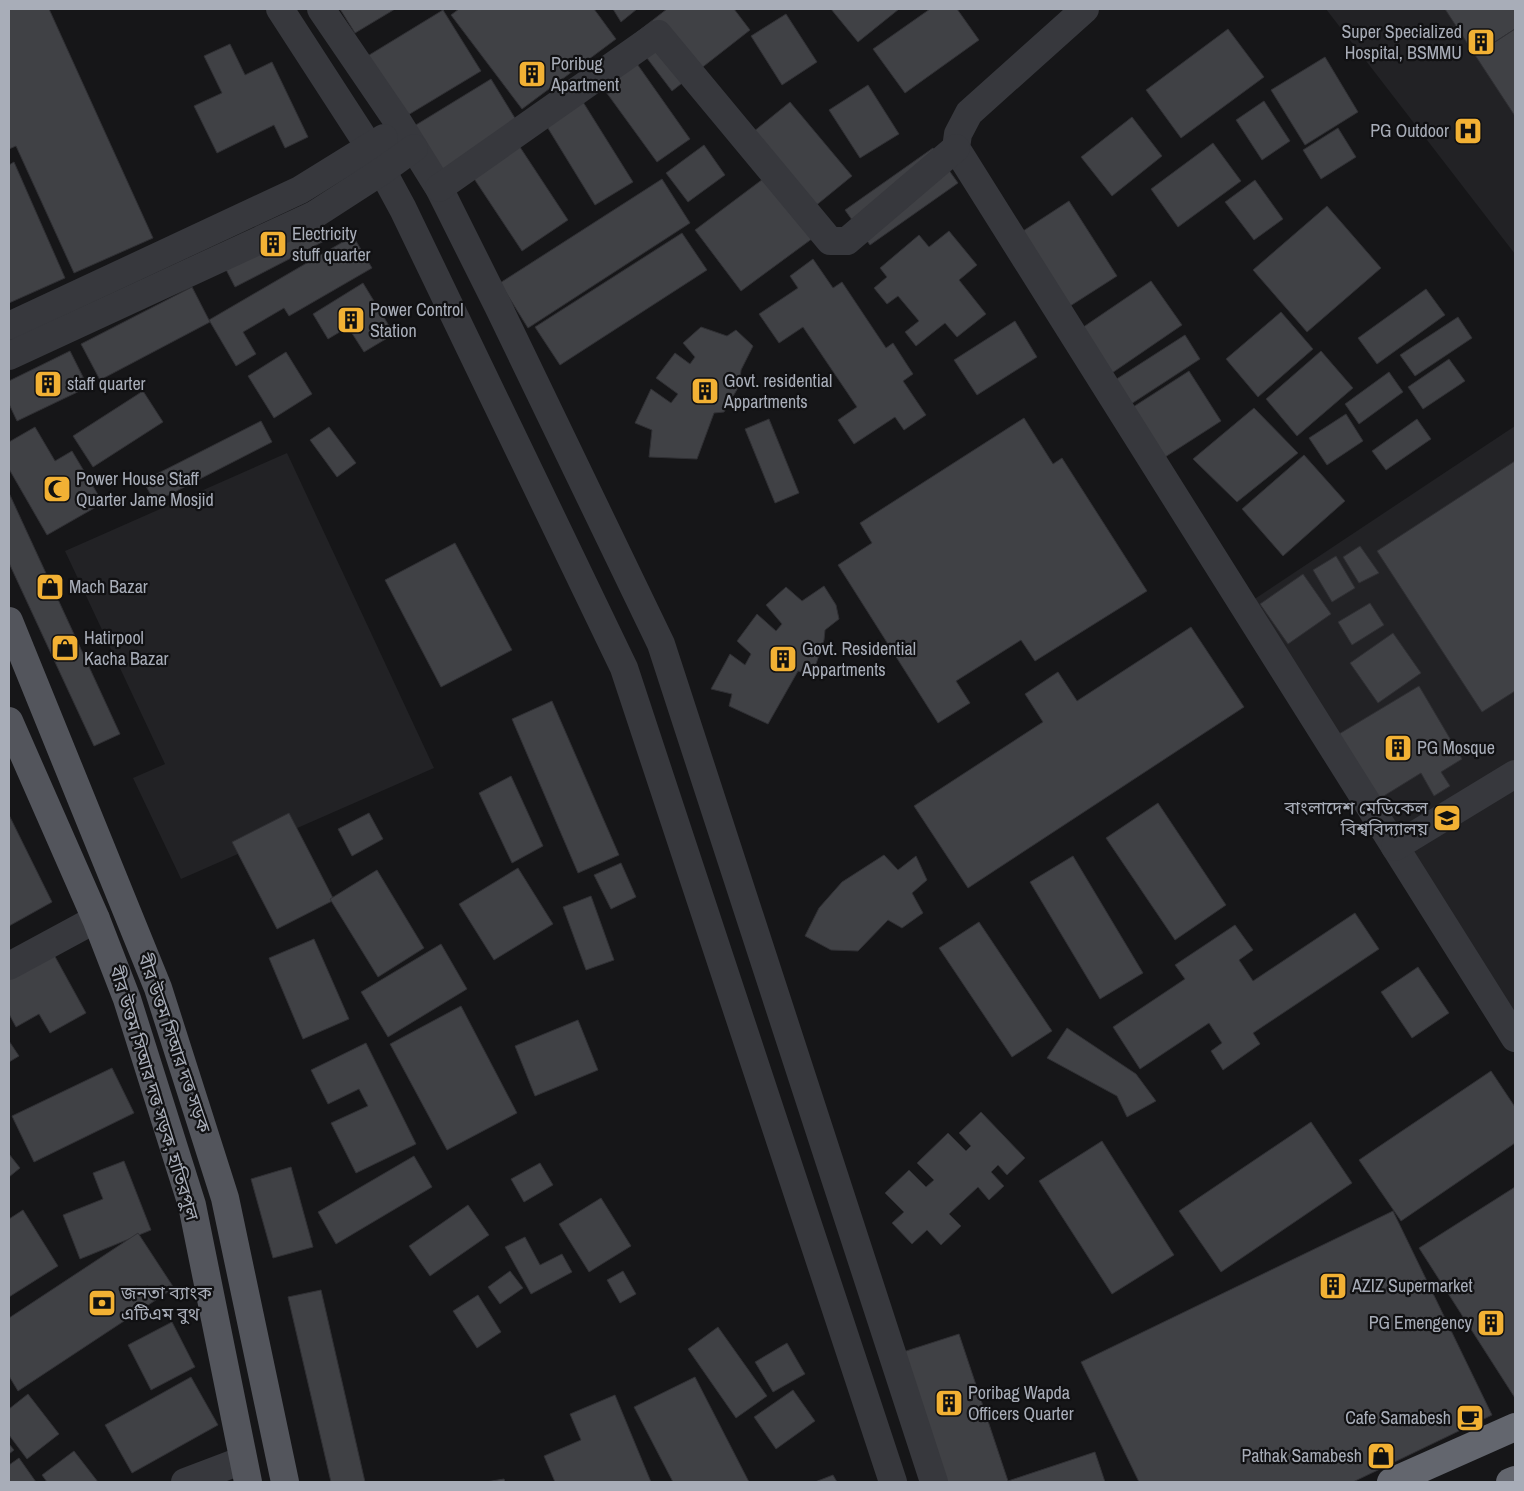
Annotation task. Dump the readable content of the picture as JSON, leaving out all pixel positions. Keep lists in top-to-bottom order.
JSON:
{
  "streets": {
    "main road": ["বীর উত্তম সিআর দত্ত সড়ক", "বীর উত্তম সিআর দত্ত সড়ক, হাতিরপুল"]
  },
  "places": {
    "building": [
      "Super Specialized Hospital, BSMMU",
      "Poribug Apartment",
      "Electricity stuff quarter",
      "Power Control Station",
      "staff quarter",
      "Govt. residential Appartments",
      "Govt. Residential Appartments",
      "PG Mosque",
      "AZIZ Supermarket",
      "PG Emengency",
      "Poribag Wapda Officers Quarter"
    ],
    "hospital": ["PG Outdoor"],
    "mosque": ["Power House Staff Quarter Jame Mosjid"],
    "shop": ["Mach Bazar", "Hatirpool Kacha Bazar", "Pathak Samabesh"],
    "school or university": ["বাংলাদেশ মেডিকেল বিশ্ববিদ্যালয়"],
    "bank": ["জনতা ব্যাংক এটিএম বুথ"],
    "cafe": ["Cafe Samabesh"]
  }
}
